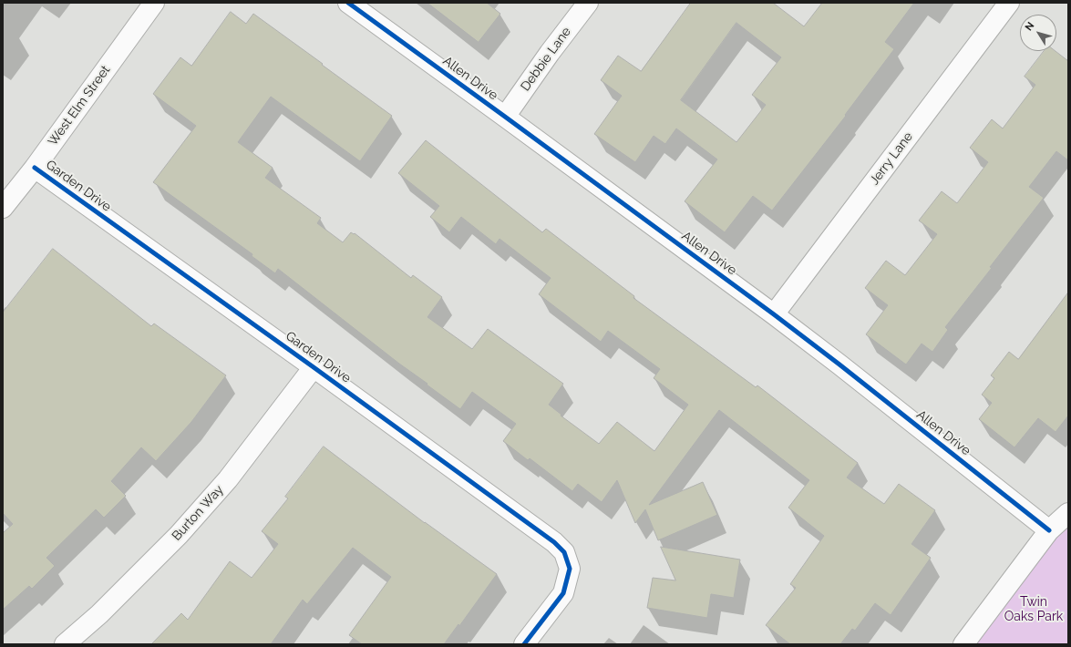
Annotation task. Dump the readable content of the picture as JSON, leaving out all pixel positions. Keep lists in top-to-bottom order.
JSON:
{
  "streets": {
    "street": [
      "Debbie Lane",
      "Allen Drive",
      "West Elm Street",
      "Jerry Lane",
      "Garden Drive",
      "Burton Way"
    ]
  },
  "crossings": [
    ["Debbie Lane", "Allen Drive"],
    ["Allen Drive", "Jerry Lane"],
    ["West Elm Street", "Garden Drive"],
    ["Garden Drive", "Burton Way"]
  ],
  "parks": ["Twin Oaks Park"],
  "north": "top left"
}
